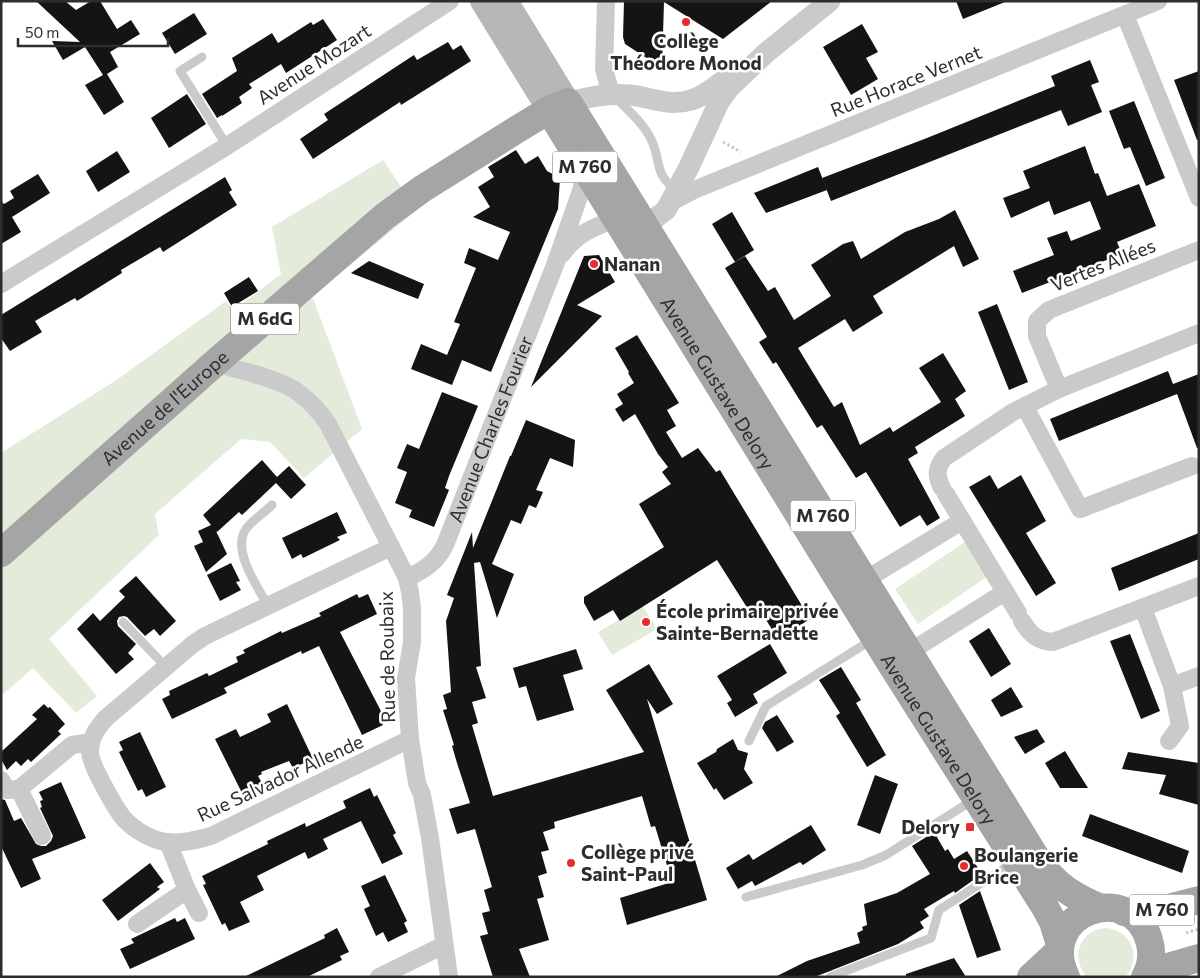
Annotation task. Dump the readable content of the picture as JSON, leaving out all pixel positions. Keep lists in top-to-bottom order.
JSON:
{
  "streets": {
    "main road": [
      "M 760",
      "M 6dG",
      "Avenue Gustave Delory",
      "Avenue de l'Europe"
    ],
    "street": [
      "Avenue Mozart",
      "Rue Horace Vernet",
      "Vertes Allées",
      "Avenue Charles Fourier",
      "Rue de Roubaix",
      "Rue Salvador Allende"
    ]
  },
  "crossings": [
    ["Rue Horace Vernet", "Avenue Charles Fourier"],
    ["M 760", "Avenue Gustave Delory"],
    ["Avenue Gustave Delory", "Avenue de l'Europe"],
    ["Avenue Gustave Delory", "Avenue Charles Fourier"],
    ["Avenue de l'Europe", "Avenue Charles Fourier"],
    ["Avenue de l'Europe", "Rue de Roubaix"],
    ["Avenue Charles Fourier", "Rue de Roubaix"],
    ["Rue de Roubaix", "Rue Salvador Allende"]
  ],
  "places": {
    "other": [
      "Collège Théodore Monod",
      "Nanan",
      "École primaire privée Sainte-Bernadette",
      "Collège privé Saint-Paul",
      "Boulangerie Brice"
    ],
    "transit": ["Delory"]
  },
  "scale_bar": "50 m"
}
